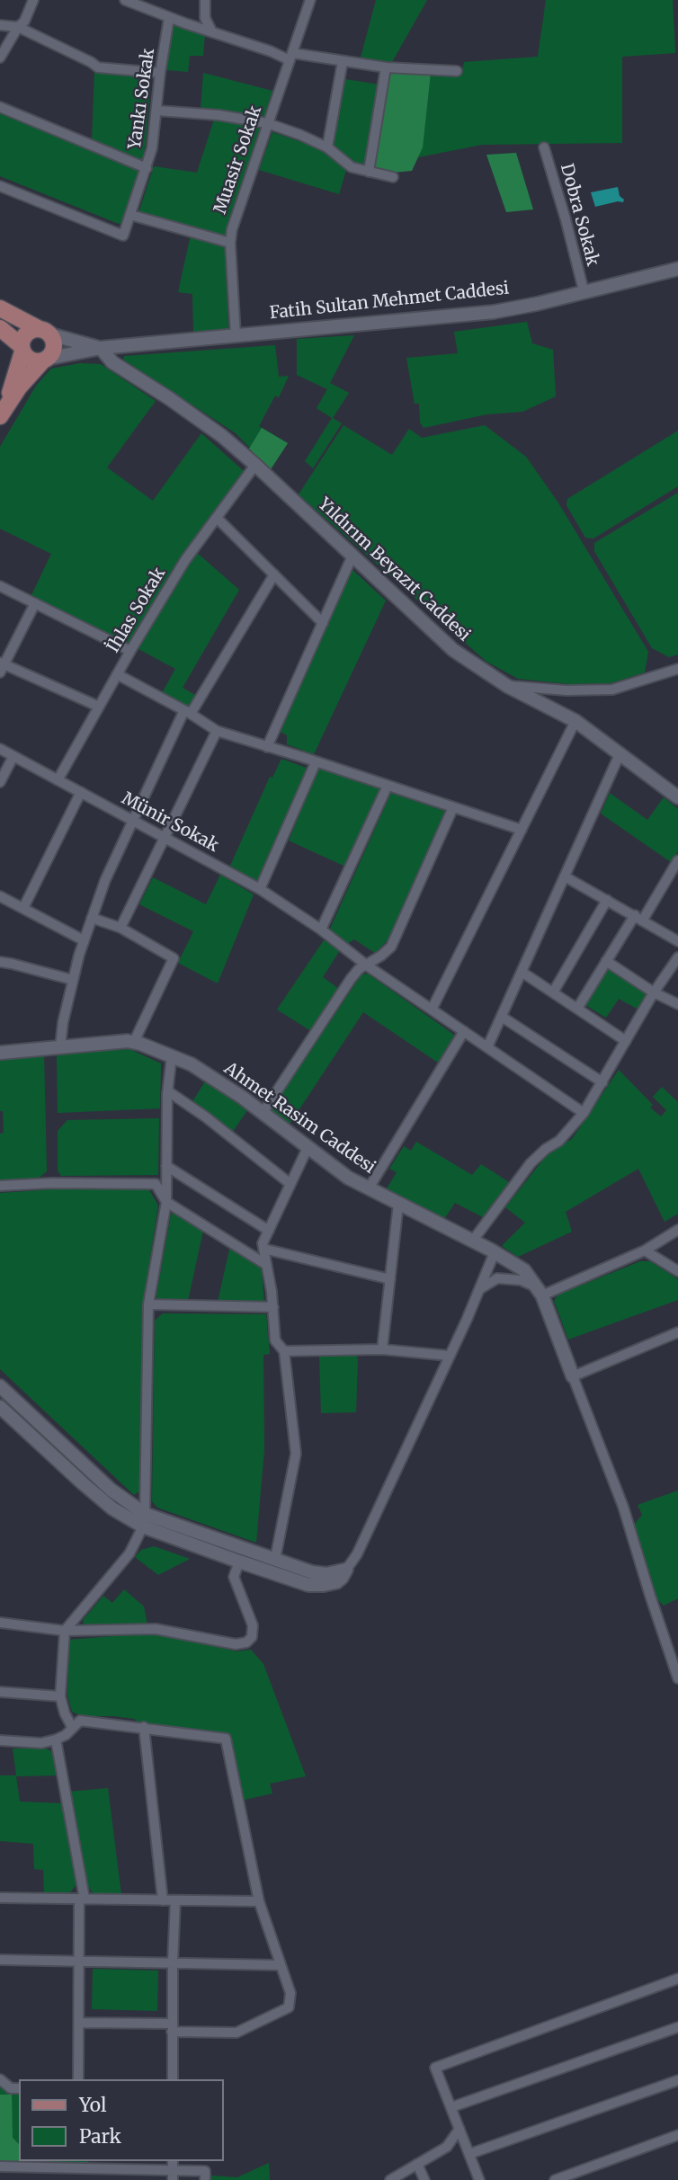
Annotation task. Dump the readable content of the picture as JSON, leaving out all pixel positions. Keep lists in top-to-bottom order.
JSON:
{
  "streets": {
    "street": [
      "Yankı Sokak",
      "Muasir Sokak",
      "Dobra Sokak",
      "Fatih Sultan Mehmet Caddesi",
      "Yıldırım Beyazıt Caddesi",
      "İhlas Sokak",
      "Münir Sokak",
      "Ahmet Rasim Caddesi"
    ]
  },
  "crossings": [
    ["Muasir Sokak", "Fatih Sultan Mehmet Caddesi"],
    ["Dobra Sokak", "Fatih Sultan Mehmet Caddesi"],
    ["Fatih Sultan Mehmet Caddesi", "Yıldırım Beyazıt Caddesi"],
    ["Yıldırım Beyazıt Caddesi", "İhlas Sokak"],
    ["İhlas Sokak", "Münir Sokak"]
  ],
  "legend": ["Yol", "Park"]
}
